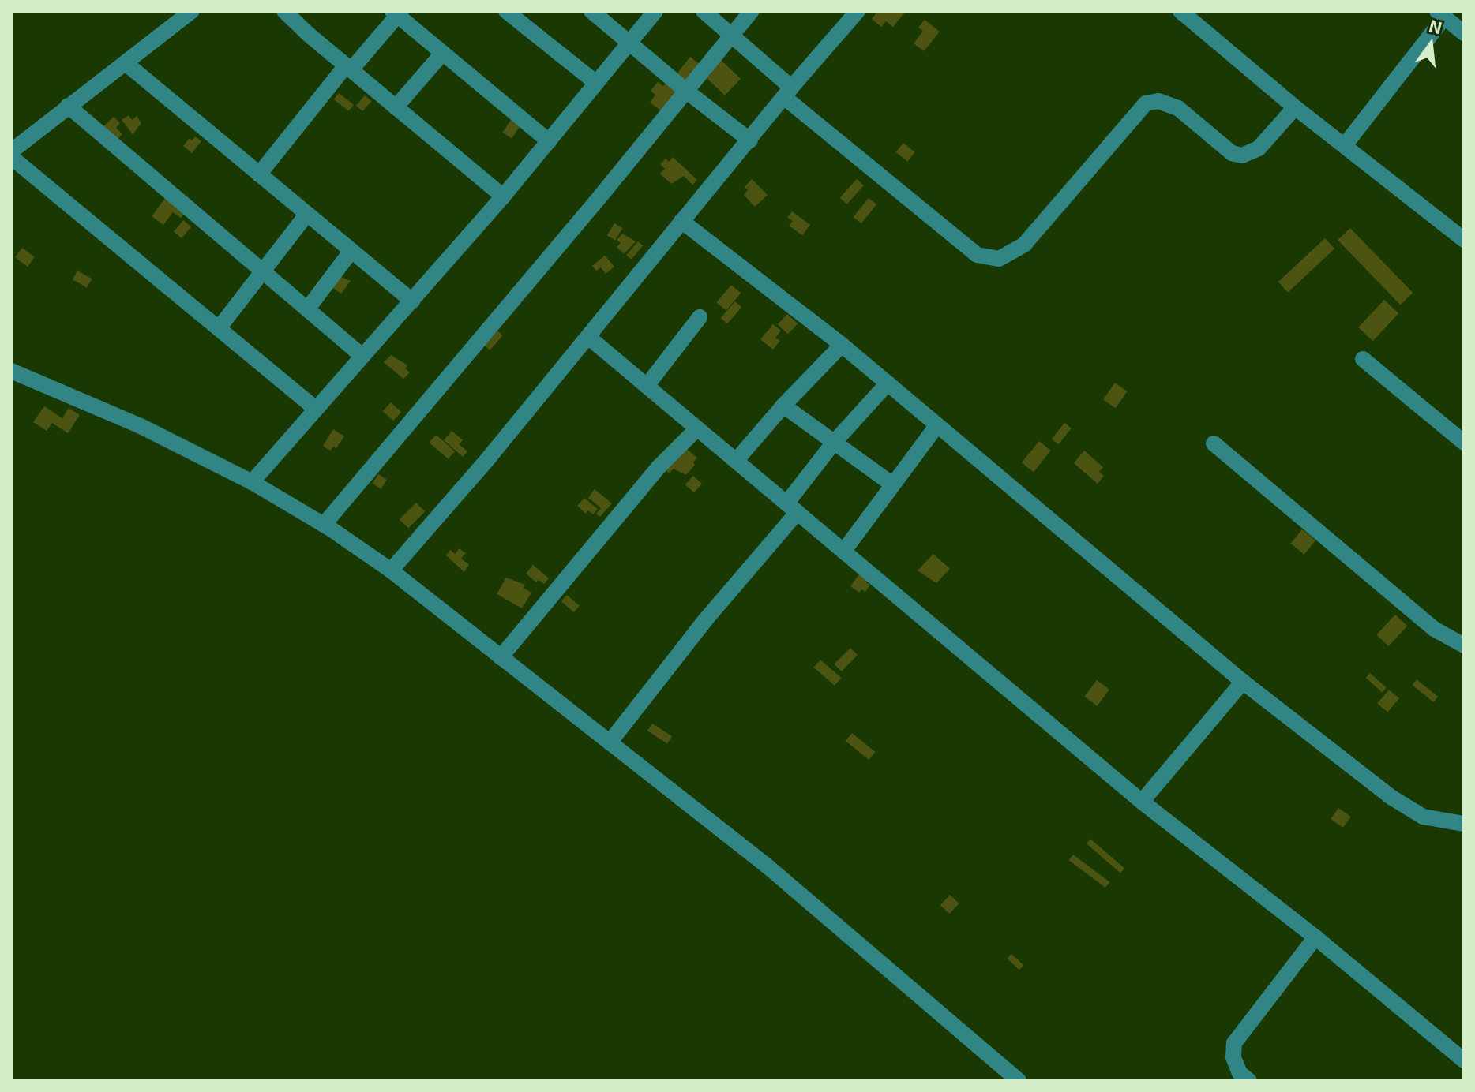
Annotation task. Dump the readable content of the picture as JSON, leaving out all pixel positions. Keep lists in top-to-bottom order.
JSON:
{
  "north": "top"
}
